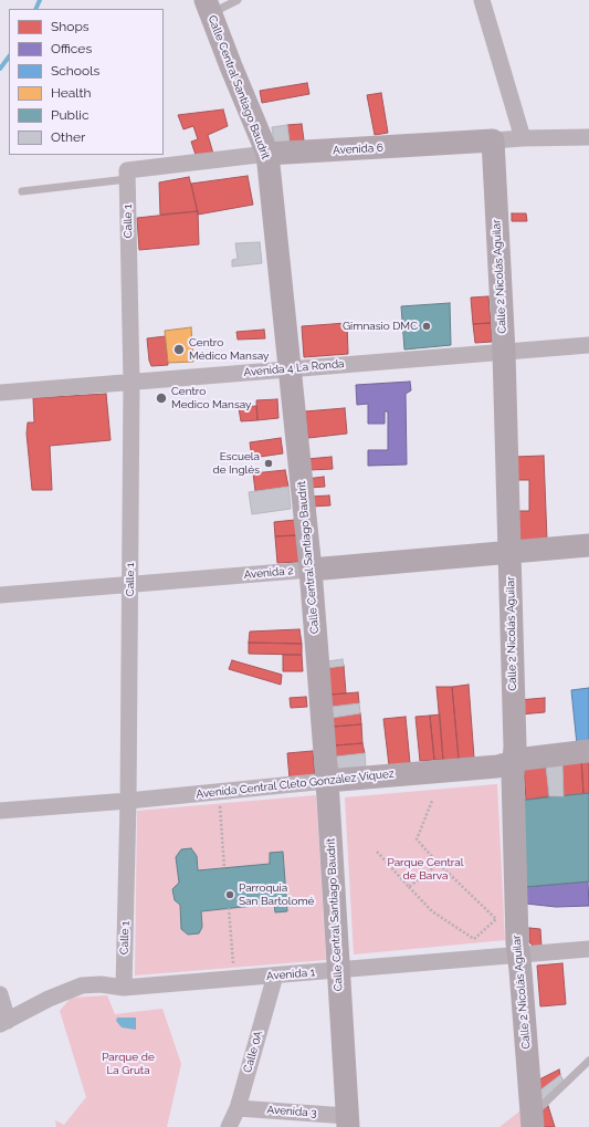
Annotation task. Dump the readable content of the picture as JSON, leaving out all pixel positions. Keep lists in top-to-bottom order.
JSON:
{
  "streets": {
    "main road": [
      "Calle Central Santiago Baudrit",
      "Avenida 6",
      "Calle 2 Nicolás Aguilar",
      "Avenida 2",
      "Avenida Central Cleto González Víquez"
    ],
    "street": [
      "Calle 1",
      "Avenida 4 La Ronda",
      "Avenida 1",
      "Calle 0A",
      "Avenida 3"
    ]
  },
  "crossings": [
    ["Calle Central Santiago Baudrit", "Avenida 6"],
    ["Calle Central Santiago Baudrit", "Avenida 4 La Ronda"],
    ["Calle Central Santiago Baudrit", "Avenida 2"],
    ["Calle Central Santiago Baudrit", "Avenida Central Cleto González Víquez"],
    ["Calle Central Santiago Baudrit", "Avenida 1"],
    ["Calle Central Santiago Baudrit", "Avenida 3"],
    ["Avenida 6", "Calle 1"],
    ["Avenida 6", "Calle 2 Nicolás Aguilar"],
    ["Calle 1", "Avenida 4 La Ronda"],
    ["Calle 1", "Avenida 2"],
    ["Calle 1", "Avenida Central Cleto González Víquez"],
    ["Calle 1", "Avenida 1"],
    ["Calle 2 Nicolás Aguilar", "Avenida 4 La Ronda"],
    ["Calle 2 Nicolás Aguilar", "Avenida 2"],
    ["Calle 2 Nicolás Aguilar", "Avenida Central Cleto González Víquez"],
    ["Calle 2 Nicolás Aguilar", "Avenida 1"],
    ["Avenida 1", "Calle 0A"],
    ["Calle 0A", "Avenida 3"]
  ],
  "parks": ["Parque Central de Barva", "Parque de La Gruta"],
  "places": [
    "Gimnasio DMC",
    "Centro Médico Mansay",
    "Centro Medico Mansay",
    "Escuela de Inglés",
    "Parroquia San Bartolomé"
  ],
  "legend": [
    "Shops",
    "Offices",
    "Schools",
    "Health",
    "Public",
    "Other"
  ]
}
